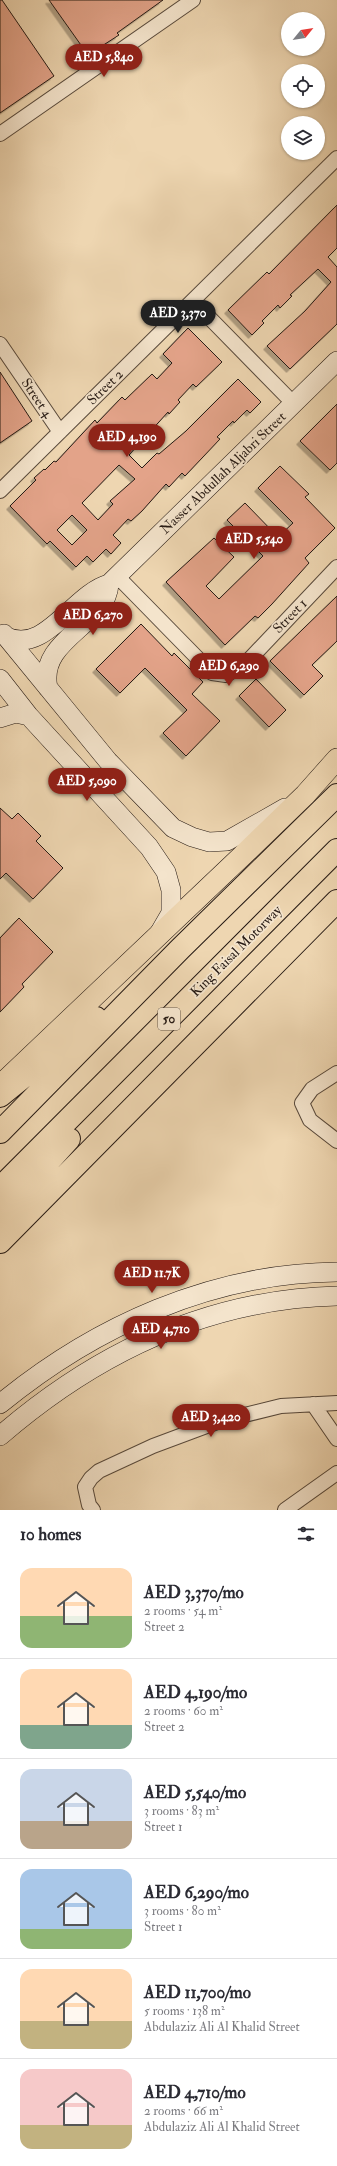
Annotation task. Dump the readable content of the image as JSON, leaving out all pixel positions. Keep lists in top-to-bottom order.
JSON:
{
  "streets": {
    "highway": ["King Faisal Motorway", "50"],
    "street": [
      "Street 2",
      "Street 4",
      "Nasser Abdullah Aljabri Street",
      "Street 1"
    ]
  },
  "crossings": [
    ["Street 2", "Street 4"],
    ["Nasser Abdullah Aljabri Street", "Street 1"]
  ],
  "north": "top right",
  "page": {
    "price": [
      "AED 5,840",
      "AED 3,370",
      "AED 4,190",
      "AED 5,540",
      "AED 6,270",
      "AED 6,290",
      "AED 5,090",
      "AED 11.7K",
      "AED 4,710",
      "AED 3,420"
    ],
    "heading": "10 homes",
    "list": [
      {
        "name": "AED 3,370/mo",
        "note": "2 rooms · 54 m² · Street 2"
      },
      {
        "name": "AED 4,190/mo",
        "note": "2 rooms · 60 m² · Street 2"
      },
      {
        "name": "AED 5,540/mo",
        "note": "3 rooms · 83 m² · Street 1"
      },
      {
        "name": "AED 6,290/mo",
        "note": "3 rooms · 80 m² · Street 1"
      },
      {
        "name": "AED 11,700/mo",
        "note": "5 rooms · 138 m² · Abdulaziz Ali Al Khalid Street"
      },
      {
        "name": "AED 4,710/mo",
        "note": "2 rooms · 66 m² · Abdulaziz Ali Al Khalid Street"
      }
    ]
  }
}
